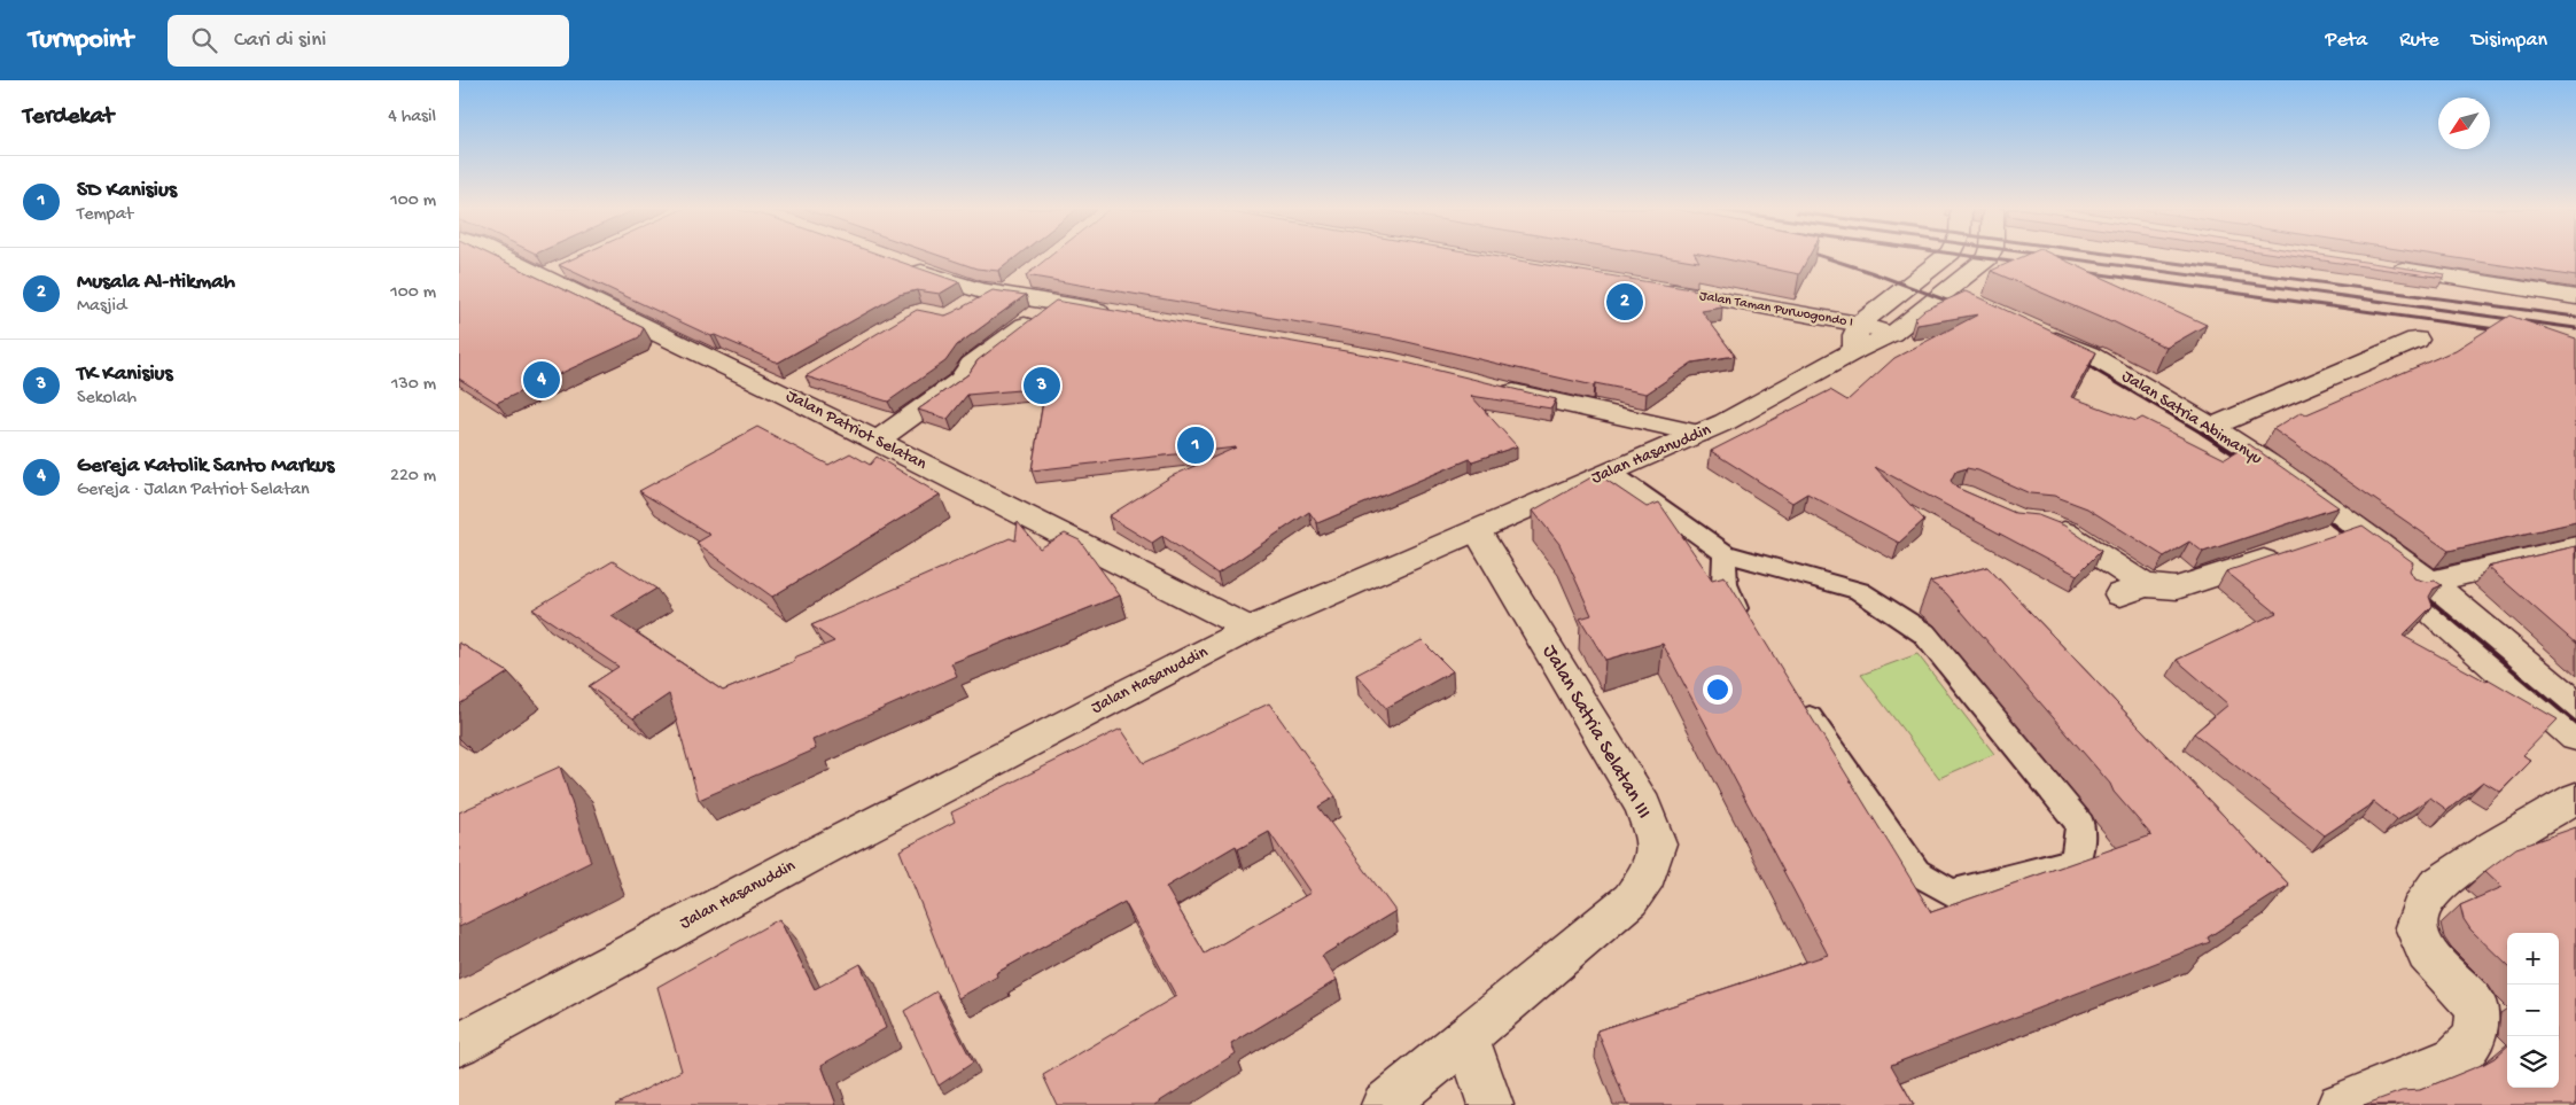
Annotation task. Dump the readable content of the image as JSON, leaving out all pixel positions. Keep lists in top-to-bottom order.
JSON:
{
  "streets": {
    "street": [
      "Jalan Taman Purwogondo I",
      "Jalan Satria Abimanyu",
      "Jalan Patriot Selatan",
      "Jalan Hasanuddin",
      "Jalan Satria Selatan III"
    ]
  },
  "crossings": [
    ["Jalan Taman Purwogondo I", "Jalan Hasanuddin"],
    ["Jalan Patriot Selatan", "Jalan Hasanuddin"],
    ["Jalan Hasanuddin", "Jalan Satria Selatan III"]
  ],
  "north": "bottom left",
  "page": {
    "header": "Turnpoint",
    "search": "Cari di sini",
    "nav": ["Peta", "Rute", "Disimpan"],
    "heading": ["Terdekat", "4 hasil"],
    "list": [
      {
        "mark": "1",
        "name": "SD Kanisius",
        "note": "Tempat",
        "value": "100 m"
      },
      {
        "mark": "2",
        "name": "Musala Al-Hikmah",
        "note": "Masjid",
        "value": "100 m"
      },
      {
        "mark": "3",
        "name": "TK Kanisius",
        "note": "Sekolah",
        "value": "130 m"
      },
      {
        "mark": "4",
        "name": "Gereja Katolik Santo Markus",
        "note": "Gereja · Jalan Patriot Selatan",
        "value": "220 m"
      }
    ],
    "pins": [
      "2",
      "4",
      "3",
      "1"
    ],
    "map_buttons": ["+", "−"]
  }
}
